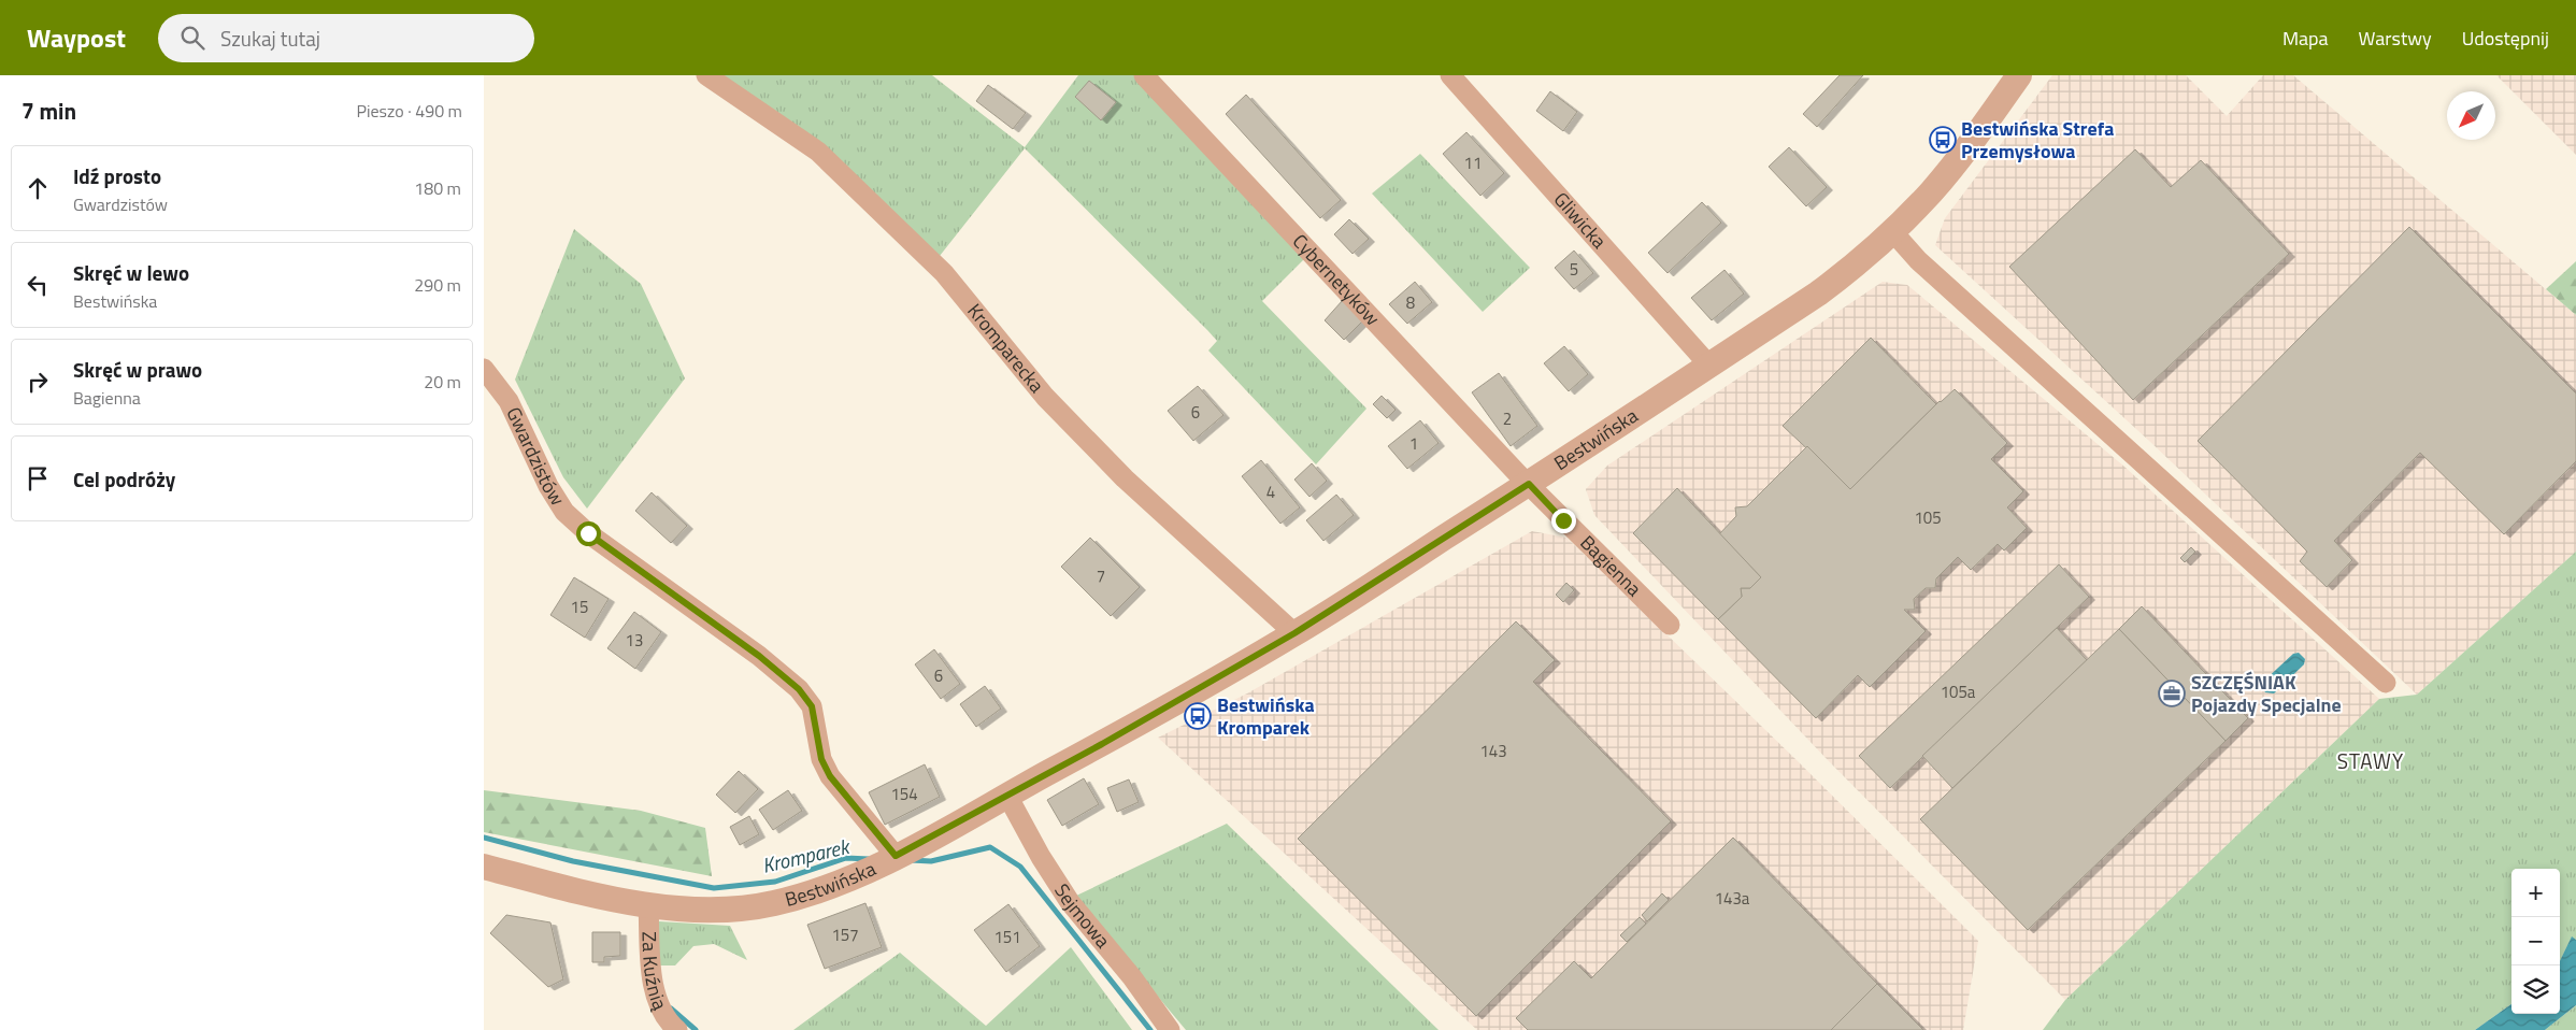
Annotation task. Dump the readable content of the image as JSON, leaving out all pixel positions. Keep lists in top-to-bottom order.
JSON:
{
  "streets": {
    "street": [
      "Gliwicka",
      "Cybernetyków",
      "Kromparecka",
      "Bestwińska",
      "Gwardzistów",
      "Bagienna",
      "Sejmowa",
      "Za Kuźnią"
    ]
  },
  "crossings": [
    ["Gliwicka", "Bestwińska"],
    ["Cybernetyków", "Bestwińska"],
    ["Cybernetyków", "Bagienna"],
    ["Kromparecka", "Bestwińska"],
    ["Bestwińska", "Gwardzistów"],
    ["Bestwińska", "Bagienna"],
    ["Bestwińska", "Sejmowa"],
    ["Bestwińska", "Za Kuźnią"]
  ],
  "districts": ["STAWY"],
  "water": ["Kromparek"],
  "places": {
    "bus stop": ["Bestwińska Strefa Przemysłowa", "Bestwińska Kromparek"],
    "office": ["SZCZĘŚNIAK Pojazdy Specjalne"]
  },
  "house_numbers": [
    "11",
    "5",
    "8",
    "6",
    "2",
    "1",
    "4",
    "105",
    "7",
    "15",
    "13",
    "6",
    "105a",
    "143",
    "154",
    "143a",
    "157",
    "151"
  ],
  "north": "bottom left",
  "page": {
    "header": "Waypost",
    "search": "Szukaj tutaj",
    "nav": ["Mapa", "Warstwy", "Udostępnij"],
    "heading": ["7 min", "Pieszo · 490 m"],
    "list": [
      ["Idź prosto", "Gwardzistów", "180 m"],
      ["Skręć w lewo", "Bestwińska", "290 m"],
      ["Skręć w prawo", "Bagienna", "20 m"],
      "Cel podróży"
    ],
    "map_buttons": ["+", "−"]
  }
}
